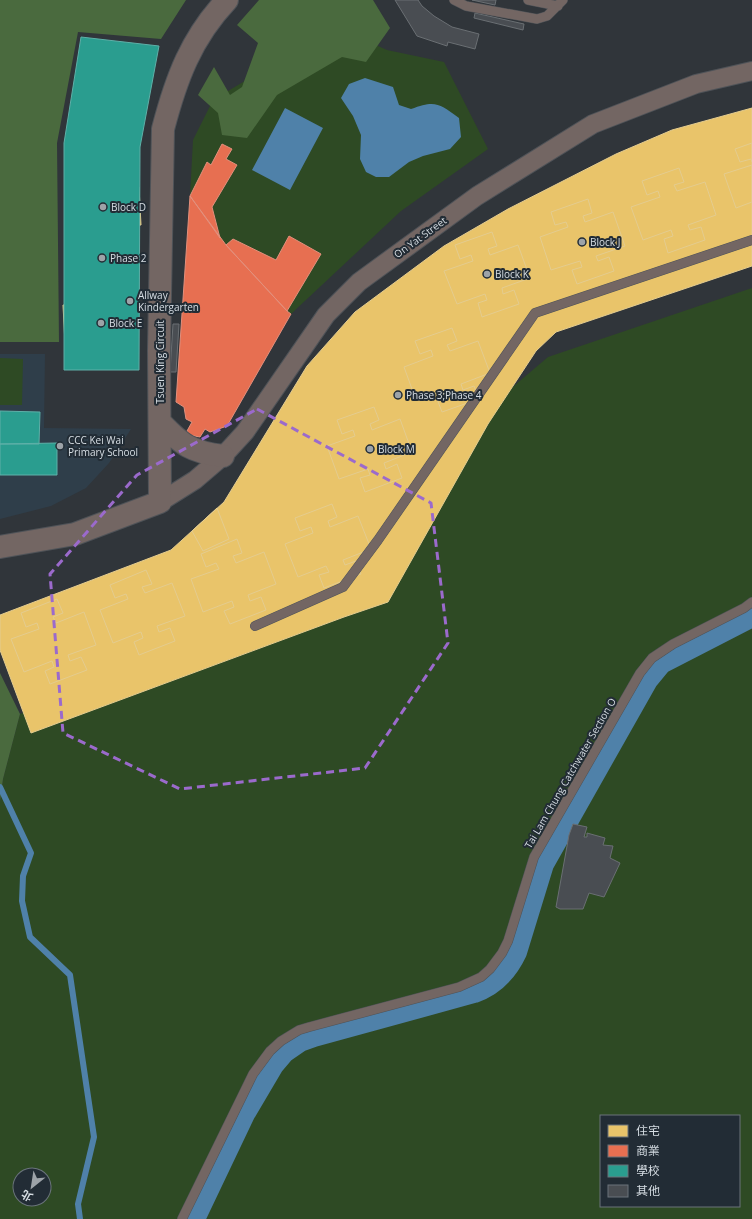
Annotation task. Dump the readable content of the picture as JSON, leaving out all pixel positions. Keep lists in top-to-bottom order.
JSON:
{
  "streets": {
    "street": ["On Yat Street", "Tsuen King Circuit"],
    "lane": ["Tai Lam Chung Catchwater Section O"]
  },
  "crossings": [
    ["On Yat Street", "Tsuen King Circuit"]
  ],
  "places": [
    "Block D",
    "Block J",
    "Phase 2",
    "Block K",
    "Allway Kindergarten",
    "Block E",
    "Phase 3;Phase 4",
    "CCC Kei Wai Primary School",
    "Block M"
  ],
  "legend": [
    "住宅",
    "商業",
    "學校",
    "其他"
  ],
  "north": "bottom left"
}
